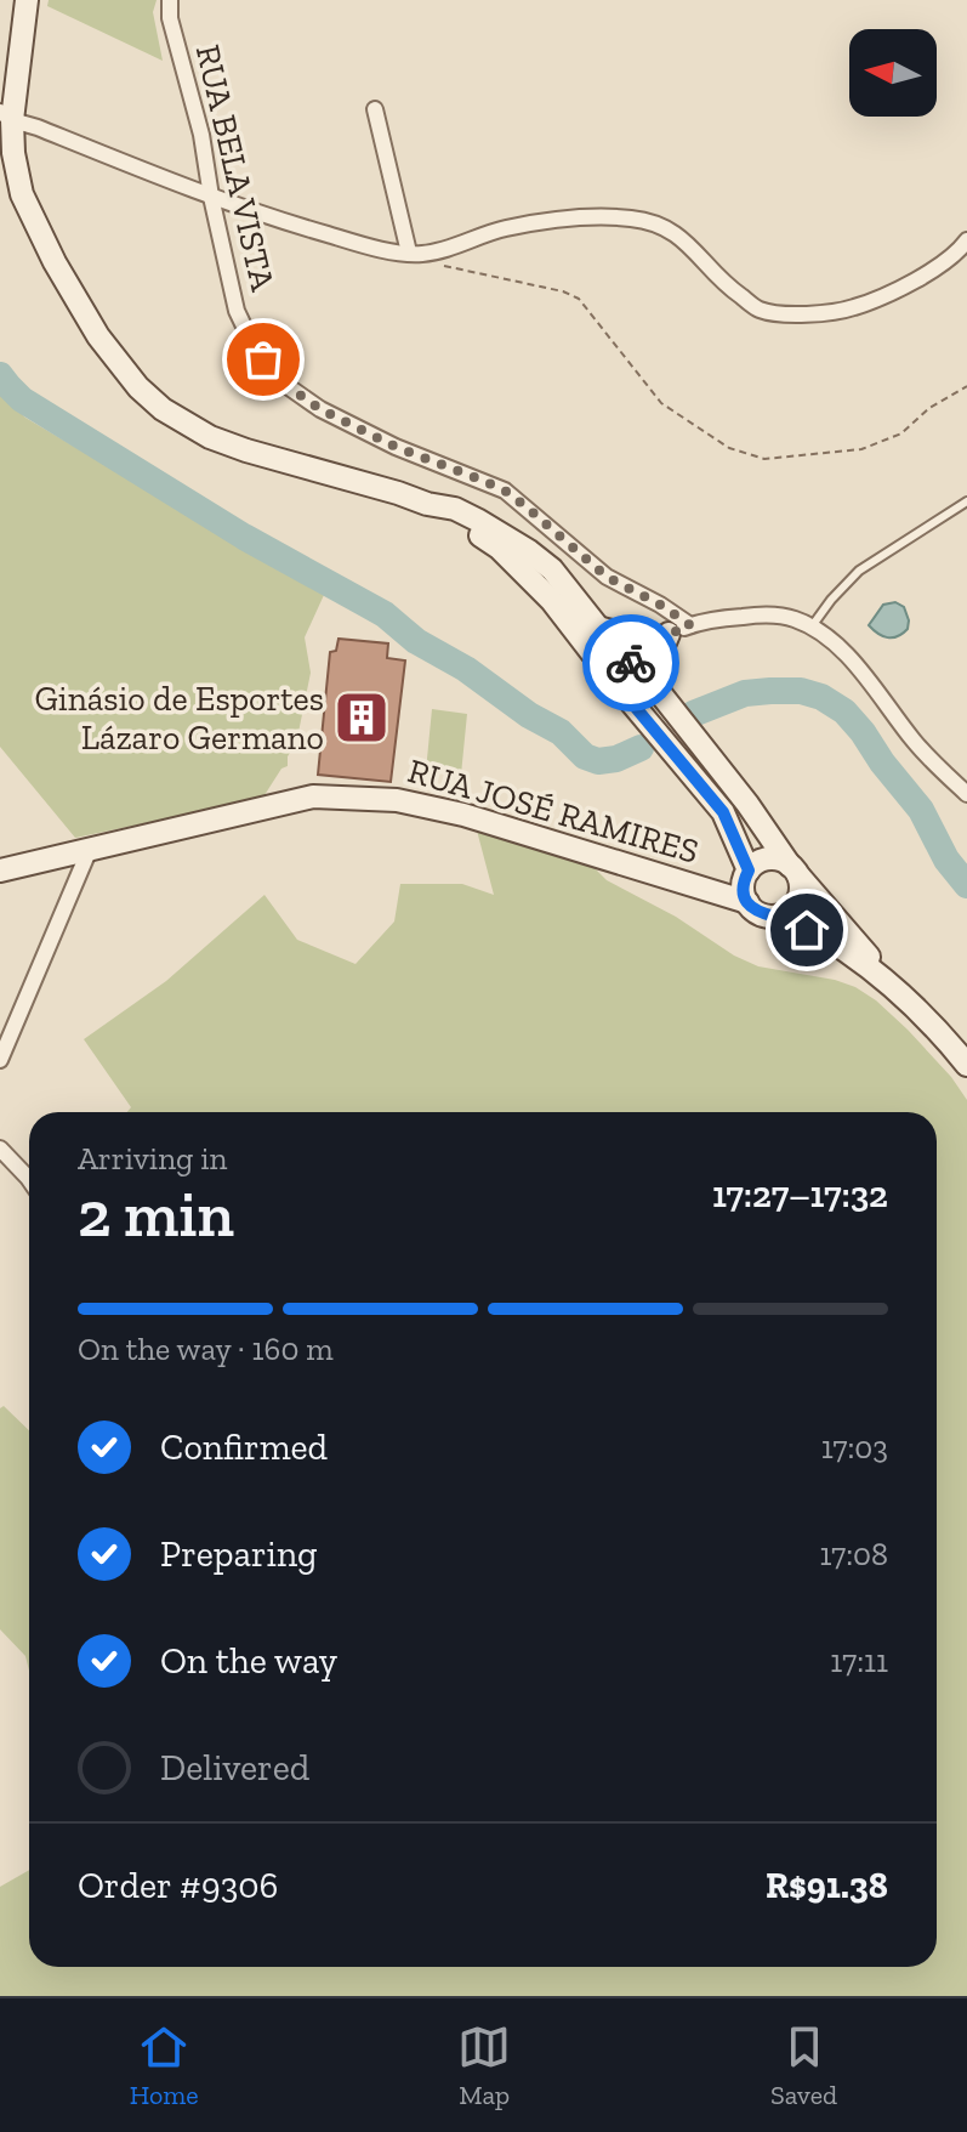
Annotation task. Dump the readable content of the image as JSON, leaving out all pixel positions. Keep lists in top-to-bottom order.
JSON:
{
  "streets": {
    "main road": ["RUA JOSÉ RAMIRES"],
    "street": ["RUA BELA VISTA"]
  },
  "places": {
    "building": ["Ginásio de Esportes Lázaro Germano"]
  },
  "north": "left",
  "page": {
    "heading": ["2 min", "Arriving in", "17:27–17:32"],
    "panel": ["Order #9306", "R$91.38"],
    "bar": "On the way · 160 m",
    "list": [
      ["Confirmed", "17:03"],
      ["Preparing", "17:08"],
      ["On the way", "17:11"],
      "Delivered"
    ],
    "tabs": ["Home", "Map", "Saved"]
  }
}
